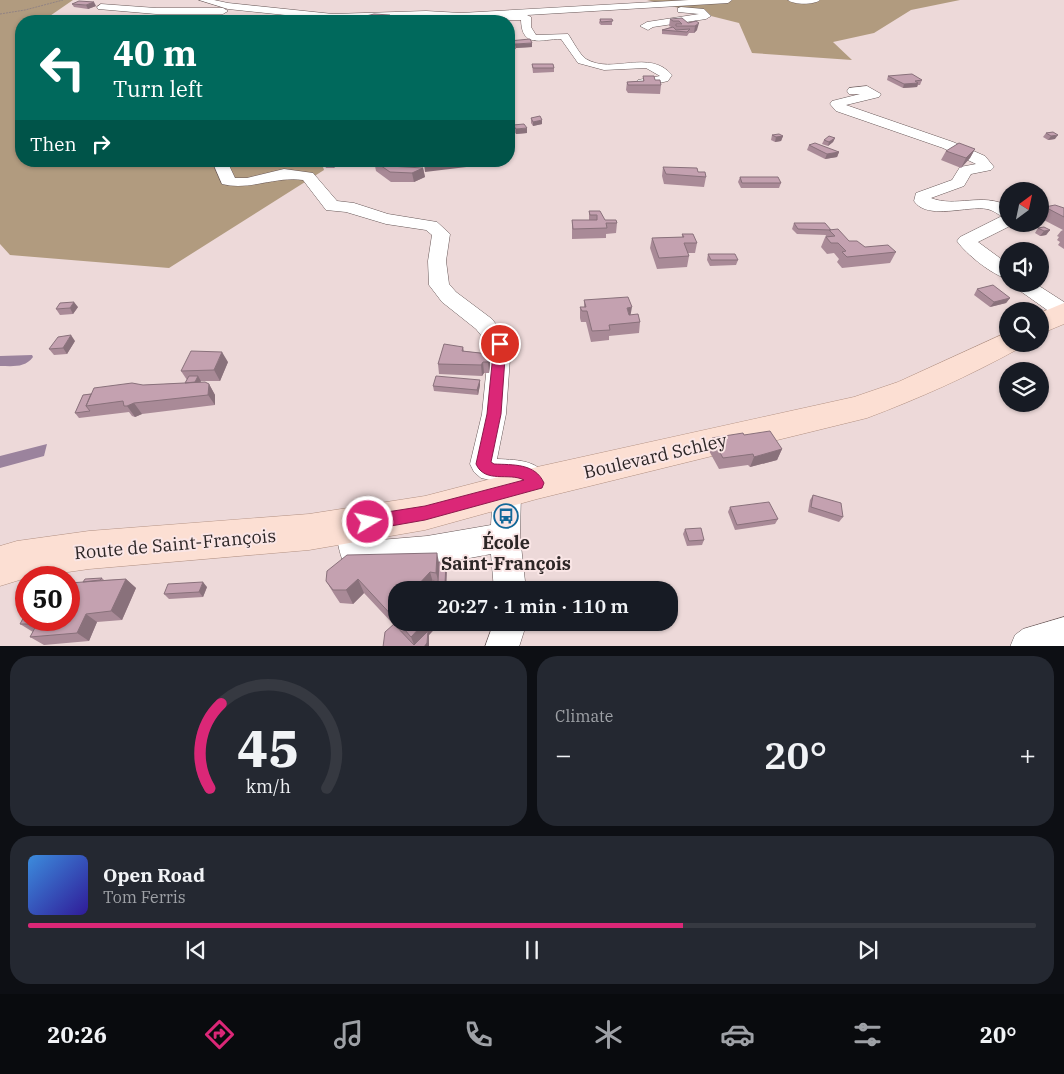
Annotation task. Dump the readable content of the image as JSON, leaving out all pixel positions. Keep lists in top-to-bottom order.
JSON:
{
  "streets": {
    "main road": ["Boulevard Schley", "Route de Saint-François"]
  },
  "crossings": [
    ["Boulevard Schley", "Route de Saint-François"]
  ],
  "places": {
    "bus stop": ["École Saint-François"]
  },
  "north": "top right",
  "page": {
    "turn": ["40 m", "Turn left"],
    "then": "Then",
    "limit": "50",
    "trip": "20:27 · 1 min · 110 m",
    "tile": "Climate",
    "heat": ["−", "20°", "+"],
    "song": ["Open Road", "Tom Ferris"],
    "tabs": ["20:26", "20°"],
    "gauge": ["45", "km/h"]
  }
}
